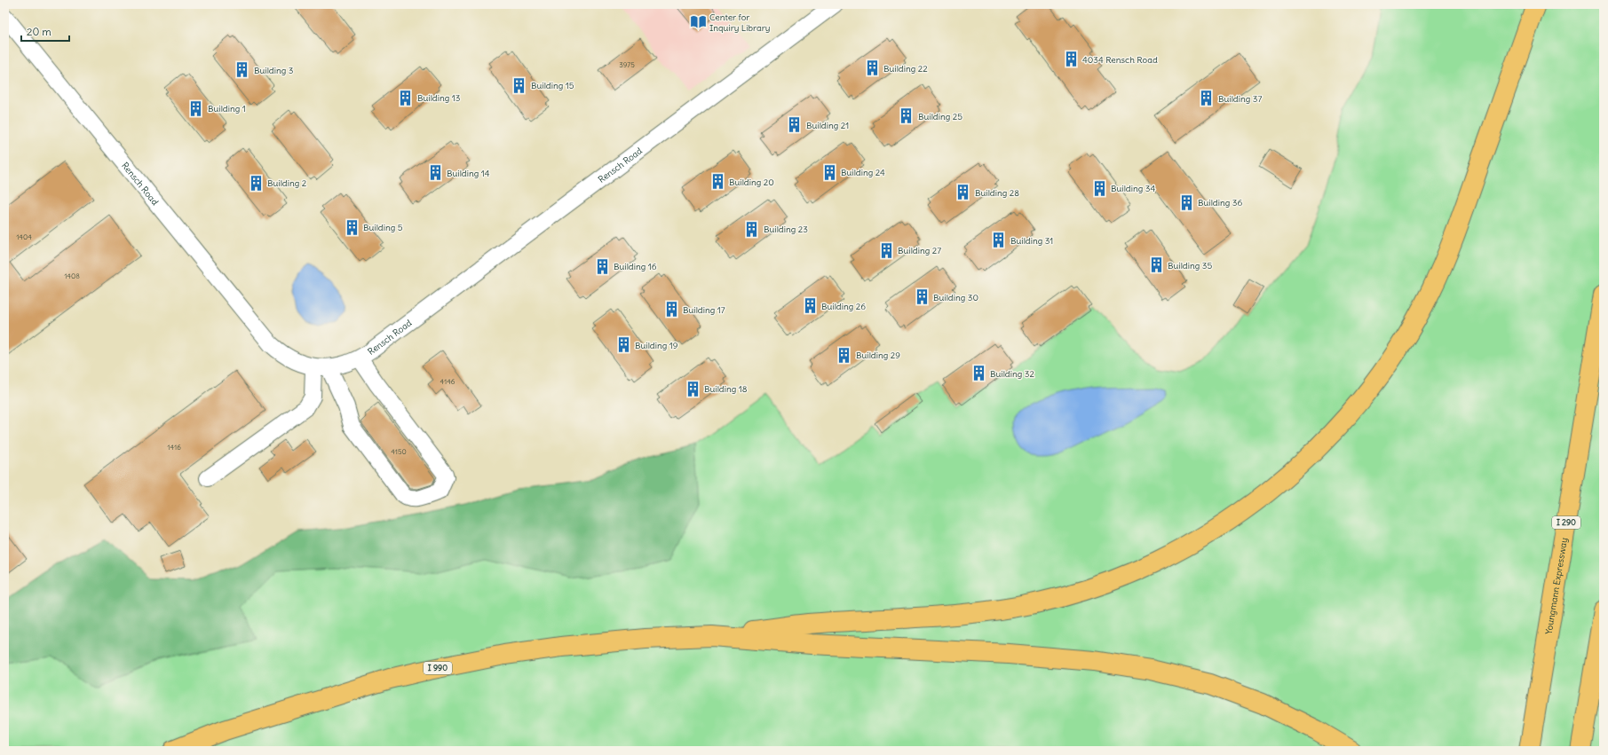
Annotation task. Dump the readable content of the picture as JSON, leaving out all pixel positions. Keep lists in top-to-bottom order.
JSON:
{
  "streets": {
    "highway": ["I 290", "Youngmann Expressway", "I 990"],
    "street": ["Rensch Road"]
  },
  "places": {
    "library": ["Center for Inquiry Library"],
    "building": [
      "4034 Rensch Road",
      "Building 22",
      "Building 3",
      "Building 15",
      "Building 13",
      "Building 37",
      "Building 1",
      "Building 25",
      "Building 21",
      "Building 24",
      "Building 14",
      "Building 20",
      "Building 2",
      "Building 34",
      "Building 28",
      "Building 36",
      "Building 5",
      "Building 23",
      "Building 31",
      "Building 27",
      "Building 35",
      "Building 16",
      "Building 30",
      "Building 26",
      "Building 17",
      "Building 19",
      "Building 29",
      "Building 32",
      "Building 18"
    ]
  },
  "house_numbers": [
    "3975",
    "1404",
    "1408",
    "4146",
    "1416",
    "4150"
  ],
  "scale_bar": "20 m"
}
